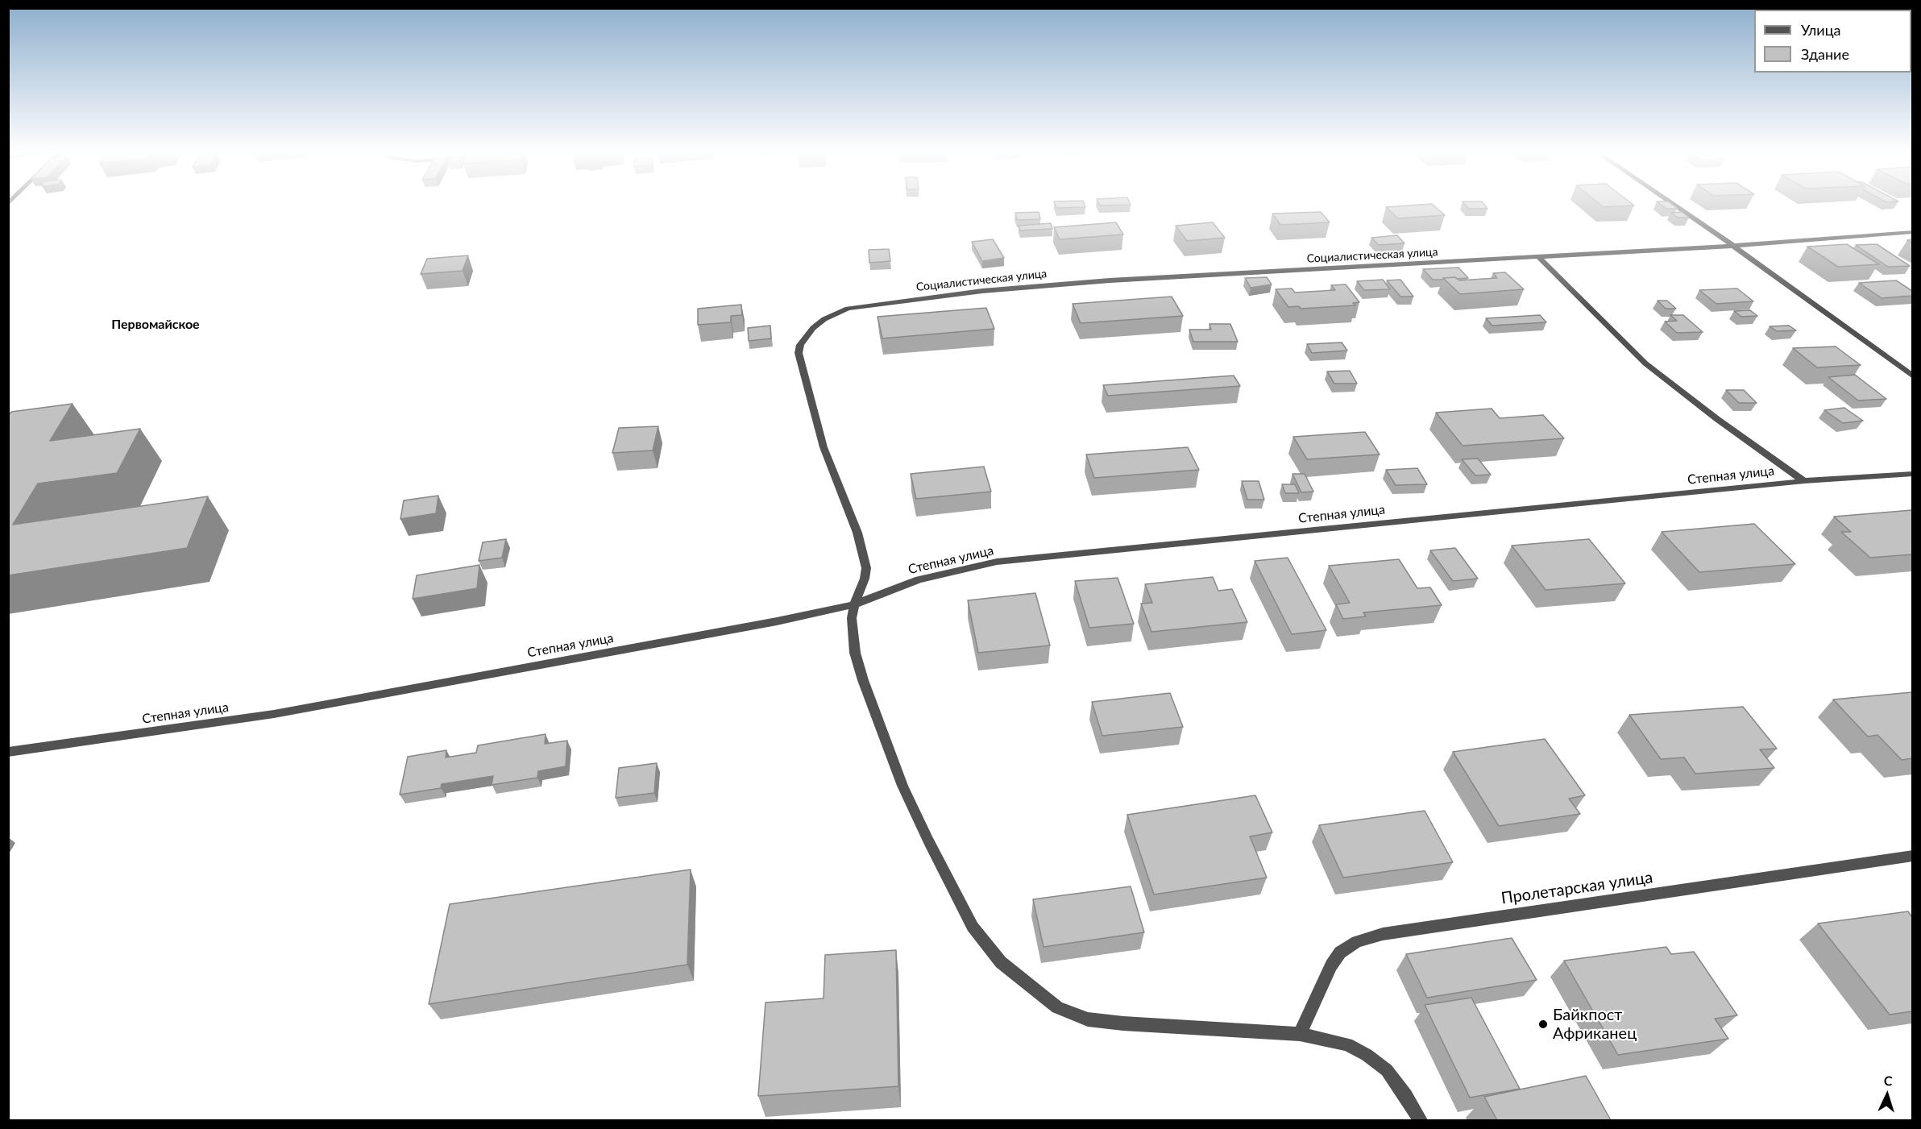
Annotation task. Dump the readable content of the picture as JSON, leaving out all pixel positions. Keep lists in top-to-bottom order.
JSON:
{
  "streets": {
    "street": ["Социалистическая улица", "Степная улица", "Пролетарская улица"]
  },
  "crossings": [
    ["Социалистическая улица", "Степная улица"],
    ["Социалистическая улица", "Пролетарская улица"]
  ],
  "districts": ["Первомайское"],
  "places": ["Байкпост Африканец"],
  "legend": ["Улица", "Здание"],
  "north": "top"
}
